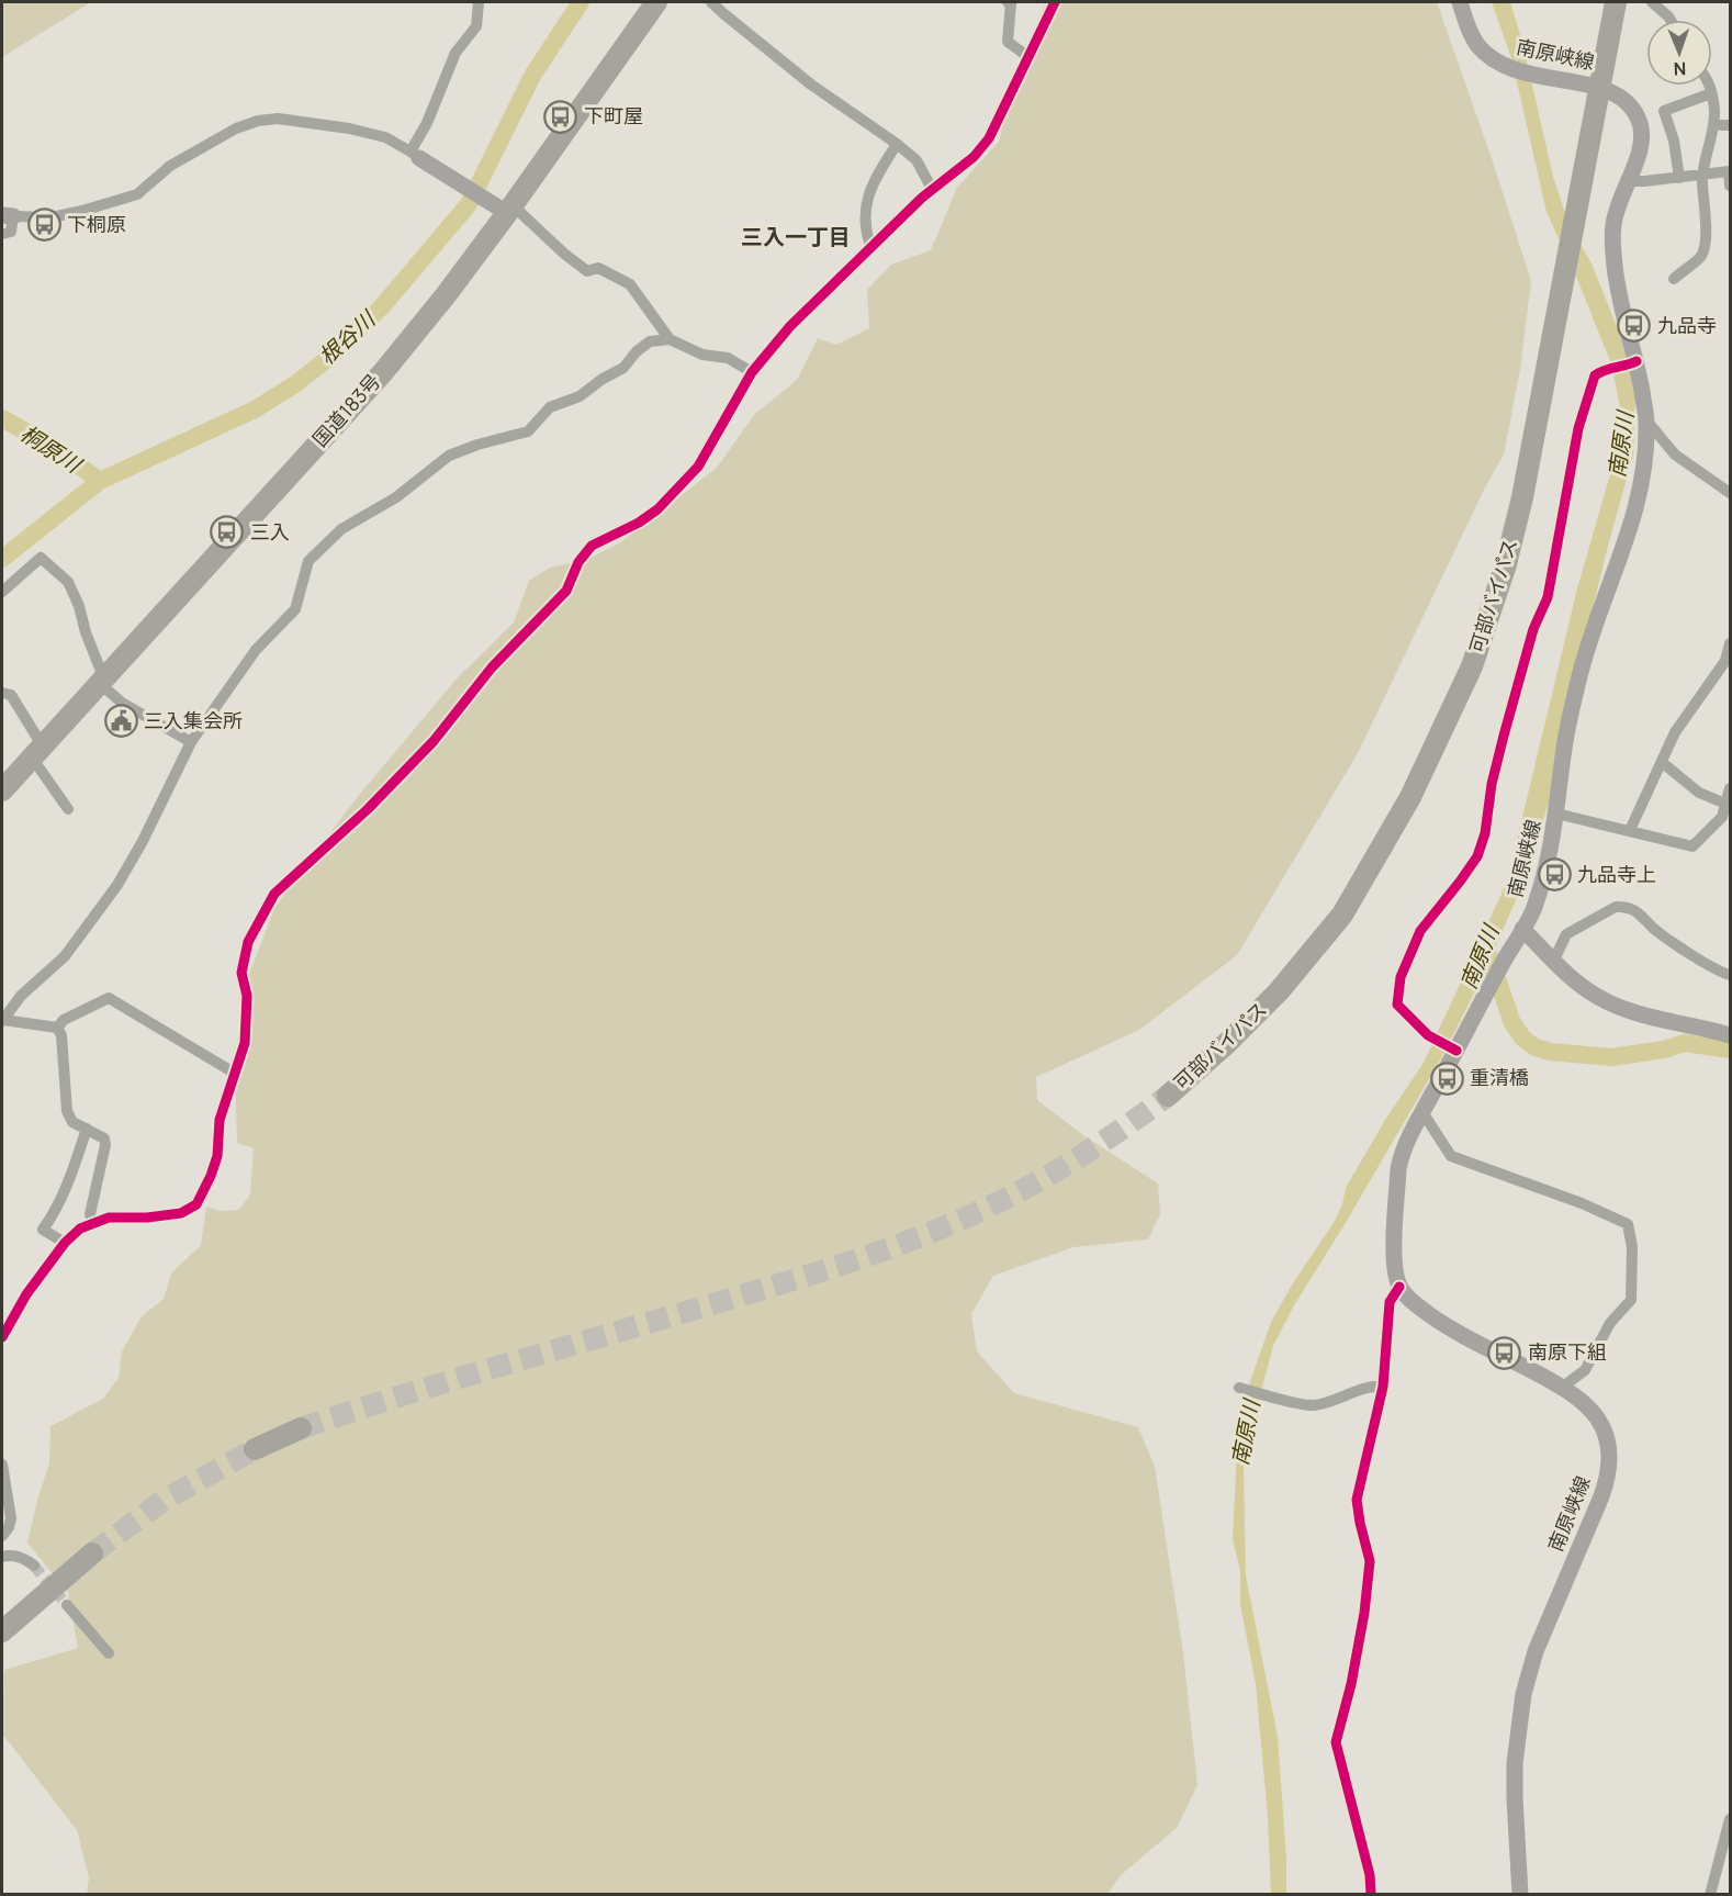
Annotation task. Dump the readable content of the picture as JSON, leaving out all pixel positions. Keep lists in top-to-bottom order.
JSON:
{
  "streets": {
    "highway": ["国道183号", "可部バイパス"],
    "main road": ["南原峡線"]
  },
  "crossings": [
    ["南原峡線", "可部バイパス"]
  ],
  "districts": ["三入一丁目"],
  "water": ["根谷川", "南原川", "桐原川"],
  "places": {
    "bus stop": [
      "下町屋",
      "下桐原",
      "九品寺",
      "三入",
      "九品寺上",
      "重清橋",
      "南原下組"
    ],
    "public building": ["三入集会所"]
  },
  "north": "bottom"
}
